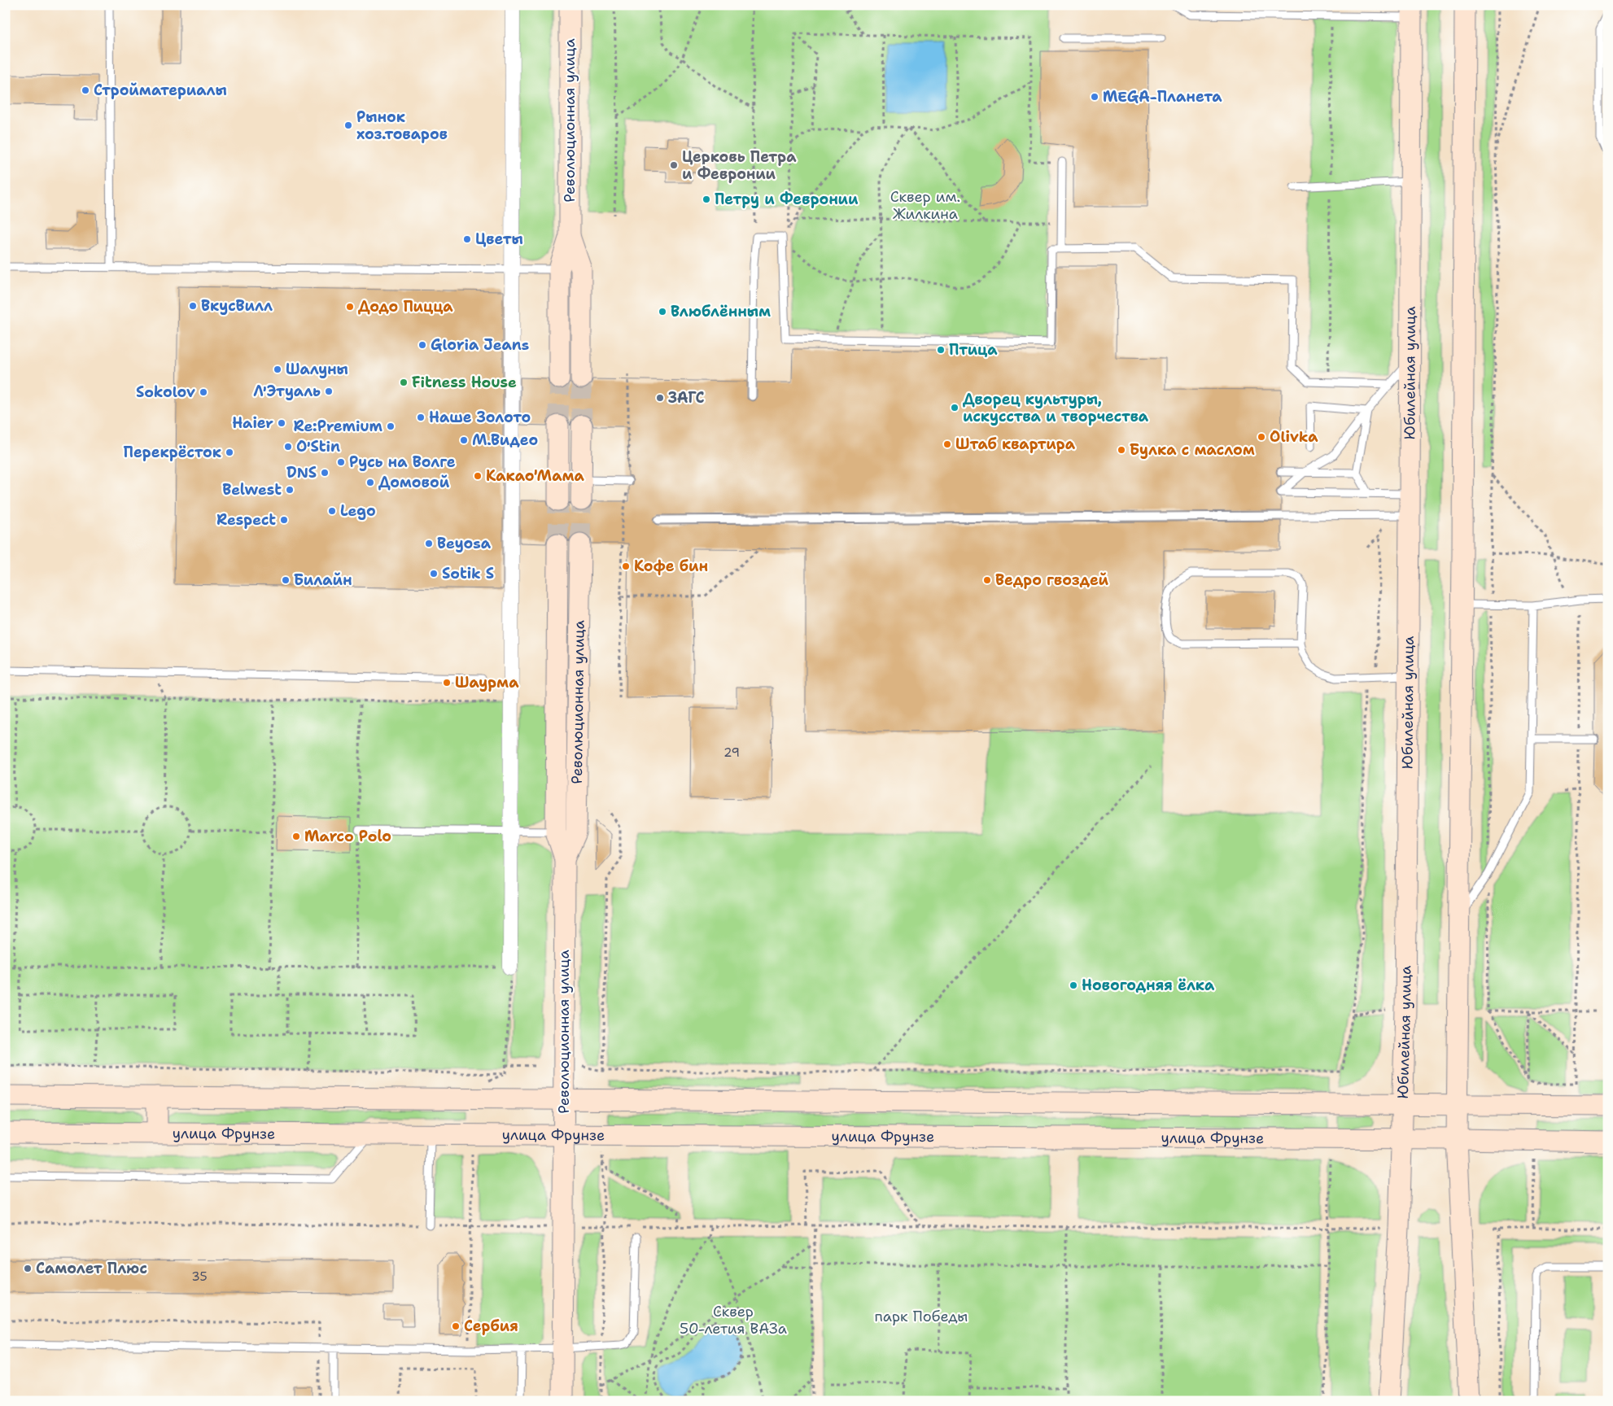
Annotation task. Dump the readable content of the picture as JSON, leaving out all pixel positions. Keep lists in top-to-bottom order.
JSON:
{
  "streets": {
    "main road": ["Революционная улица", "Юбилейная улица", "улица Фрунзе"]
  },
  "crossings": [
    ["Революционная улица", "улица Фрунзе"],
    ["Юбилейная улица", "улица Фрунзе"]
  ],
  "parks": ["Сквер им. Жилкина", "Сквер 50-летия ВАЗа", "парк Победы"],
  "places": [
    "Стройматериалы",
    "MEGA-Планета",
    "Рынок хоз.товаров",
    "Церковь Петра и Февронии",
    "Петру и Февронии",
    "Цветы",
    "ВкусВилл",
    "Додо Пицца",
    "Влюблённым",
    "Gloria Jeans",
    "Птица",
    "Шалуны",
    "Fitness House",
    "Л'Этуаль",
    "Sokolov",
    "ЗАГС",
    "Дворец культуры, искусства и творчества",
    "Наше Золото",
    "Haier",
    "Re:Premium",
    "Olivka",
    "М.Видео",
    "Штаб квартира",
    "O'Stin",
    "Булка с маслом",
    "Перекрёсток",
    "Русь на Волге",
    "DNS",
    "Какао'Мама",
    "Домовой",
    "Belwest",
    "Lego",
    "Respect",
    "Beyosa",
    "Кофе бин",
    "Sotik S",
    "Билайн",
    "Ведро гвоздей",
    "Шаурма",
    "Marco Polo",
    "Новогодняя ёлка",
    "Самолет Плюс",
    "Сербия"
  ],
  "house_numbers": ["29", "35"]
}
